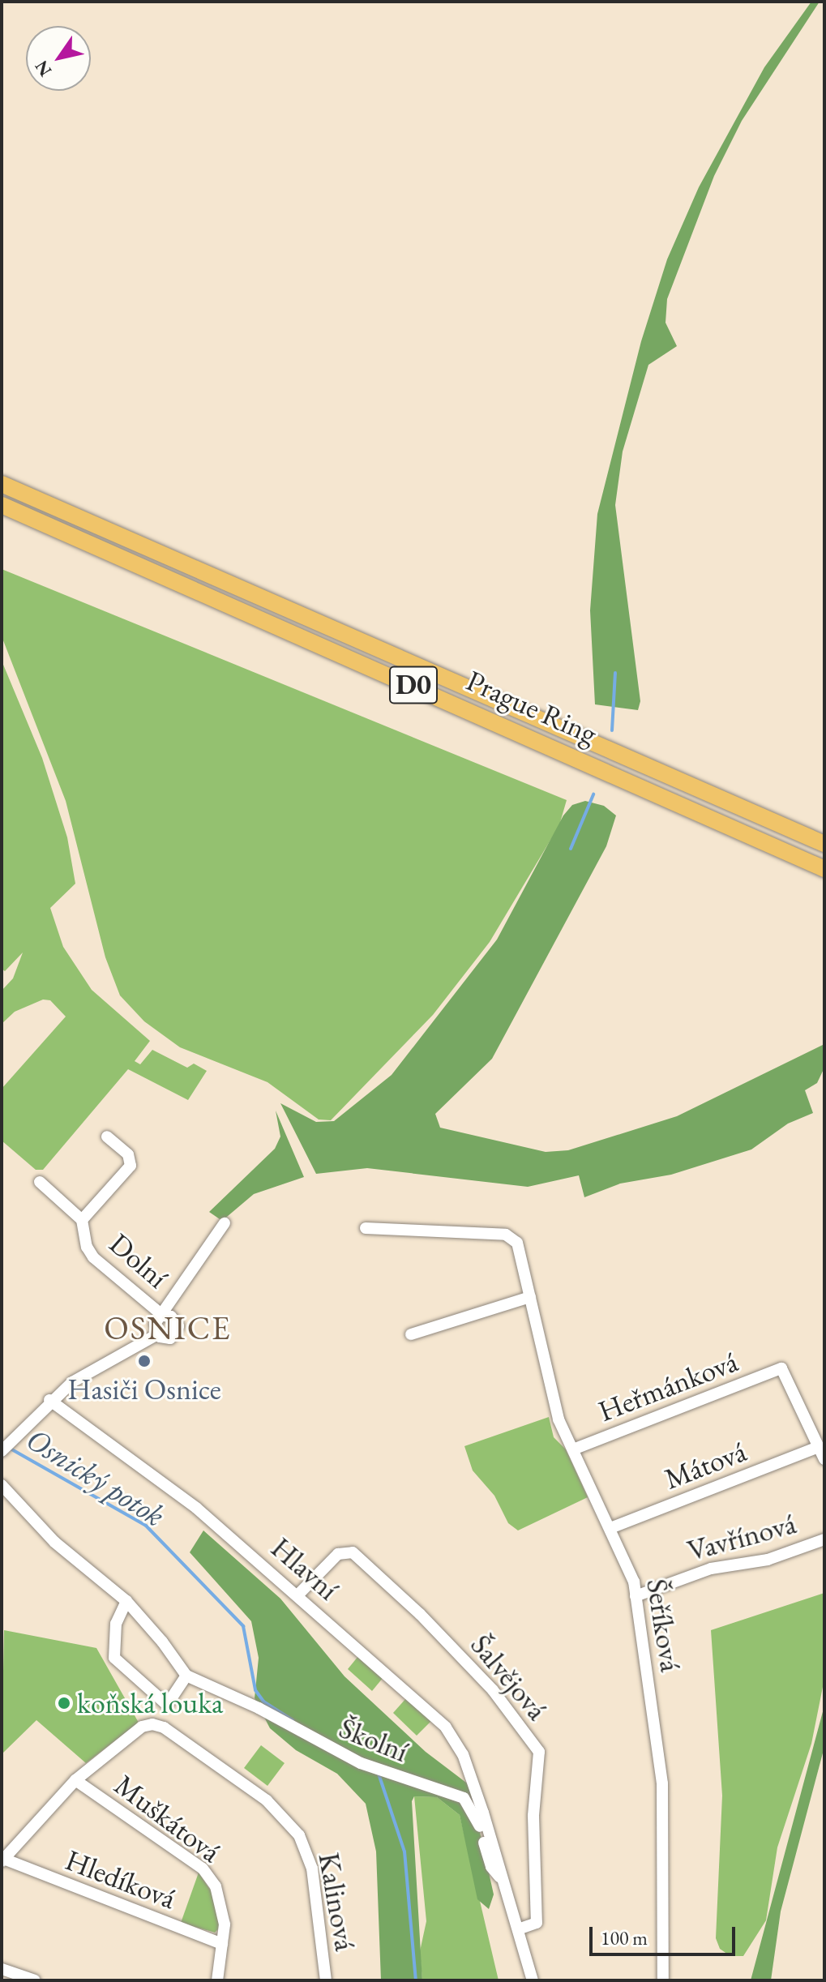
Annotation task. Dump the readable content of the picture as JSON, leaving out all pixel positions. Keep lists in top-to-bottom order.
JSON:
{
  "streets": {
    "highway": ["D0", "Prague Ring"],
    "street": [
      "Dolní",
      "Heřmánková",
      "Mátová",
      "Vavřínová",
      "Hlavní",
      "Šeříková",
      "Šalvějová",
      "Školní",
      "Muškátová",
      "Hledíková",
      "Kalinová"
    ]
  },
  "crossings": [
    ["Heřmánková", "Mátová"],
    ["Heřmánková", "Šeříková"],
    ["Mátová", "Šeříková"],
    ["Vavřínová", "Šeříková"],
    ["Hlavní", "Šalvějová"],
    ["Hlavní", "Školní"],
    ["Muškátová", "Hledíková"],
    ["Muškátová", "Kalinová"],
    ["Hledíková", "Kalinová"]
  ],
  "districts": ["OSNICE"],
  "water": ["Osnický potok"],
  "places": ["Hasiči Osnice", "koňská louka"],
  "scale_bar": "100 m",
  "north": "bottom left"
}
